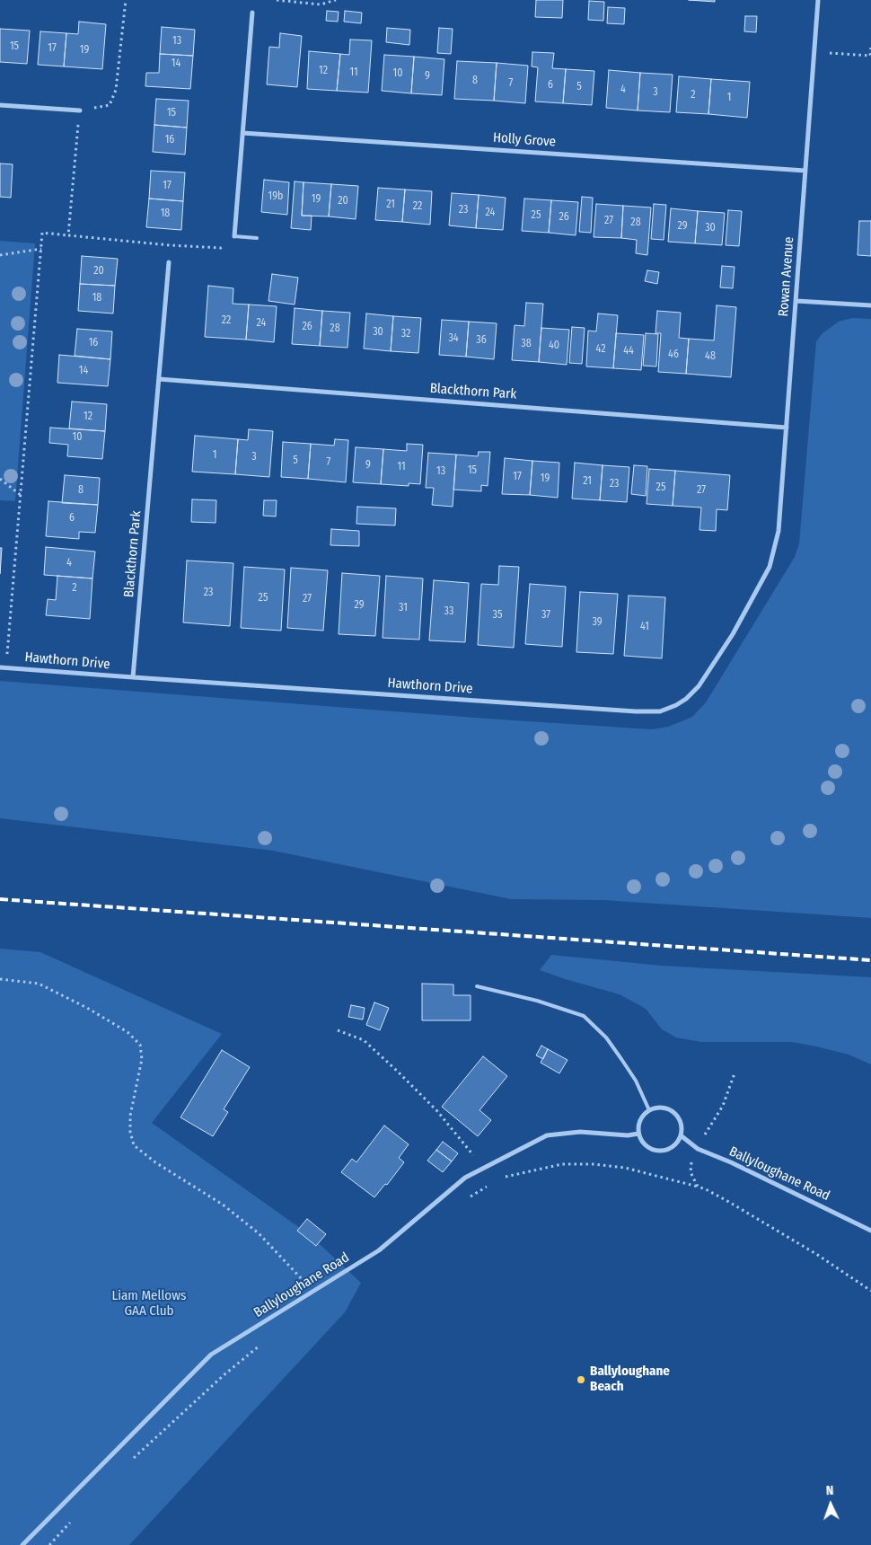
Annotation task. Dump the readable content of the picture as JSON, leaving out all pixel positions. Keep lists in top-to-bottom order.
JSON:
{
  "streets": {
    "street": [
      "Holly Grove",
      "Rowan Avenue",
      "Blackthorn Park",
      "Hawthorn Drive",
      "Ballyloughane Road"
    ]
  },
  "crossings": [
    ["Holly Grove", "Rowan Avenue"],
    ["Rowan Avenue", "Blackthorn Park"],
    ["Rowan Avenue", "Hawthorn Drive"],
    ["Blackthorn Park", "Hawthorn Drive"]
  ],
  "parks": ["Liam Mellows GAA Club"],
  "places": ["Ballyloughane Beach"],
  "house_numbers": [
    "13",
    "15",
    "17",
    "19",
    "14",
    "12",
    "11",
    "10",
    "9",
    "8",
    "7",
    "6",
    "5",
    "4",
    "3",
    "2",
    "1",
    "15",
    "16",
    "17",
    "19b",
    "19",
    "20",
    "21",
    "22",
    "23",
    "24",
    "18",
    "25",
    "26",
    "27",
    "28",
    "29",
    "30",
    "20",
    "18",
    "22",
    "24",
    "26",
    "28",
    "30",
    "32",
    "34",
    "36",
    "16",
    "38",
    "40",
    "42",
    "44",
    "46",
    "48",
    "14",
    "12",
    "10",
    "1",
    "3",
    "5",
    "7",
    "9",
    "11",
    "15",
    "13",
    "17",
    "19",
    "21",
    "23",
    "25",
    "8",
    "27",
    "6",
    "4",
    "2",
    "23",
    "25",
    "27",
    "29",
    "31",
    "33",
    "35",
    "37",
    "39",
    "41"
  ],
  "north": "top"
}
